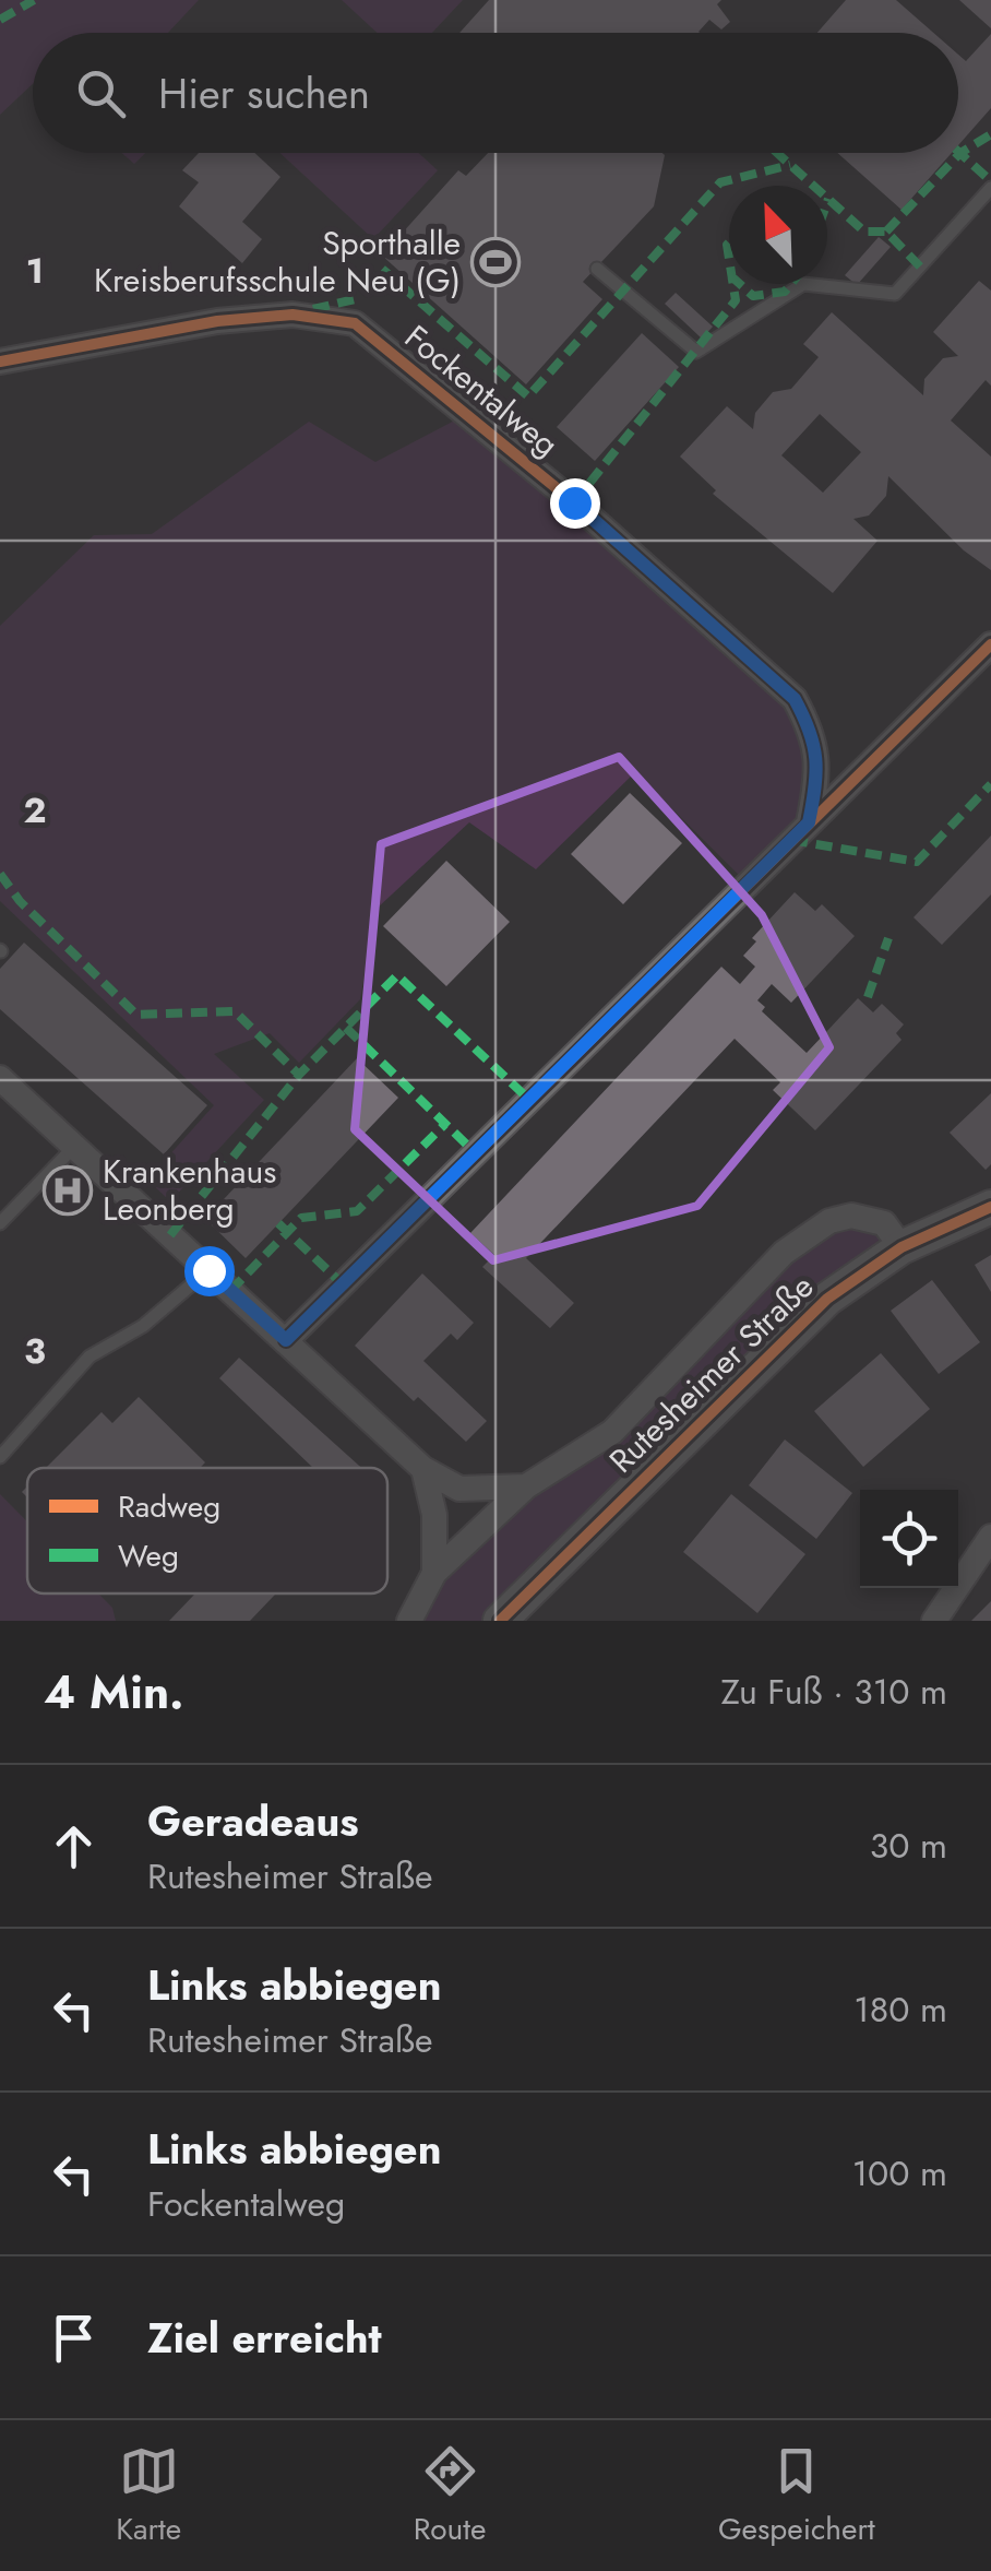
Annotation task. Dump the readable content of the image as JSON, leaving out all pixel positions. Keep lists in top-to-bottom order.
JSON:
{
  "streets": {
    "street": ["Fockentalweg", "Rutesheimer Straße"]
  },
  "places": {
    "sports": ["Sporthalle Kreisberufsschule Neu (G)"],
    "hospital": ["Krankenhaus Leonberg"]
  },
  "legend": ["Radweg", "Weg"],
  "north": "top left",
  "page": {
    "search": "Hier suchen",
    "heading": ["4 Min.", "Zu Fuß · 310 m"],
    "list": [
      ["Geradeaus", "Rutesheimer Straße", "30 m"],
      ["Links abbiegen", "Rutesheimer Straße", "180 m"],
      ["Links abbiegen", "Fockentalweg", "100 m"],
      "Ziel erreicht"
    ],
    "nav": ["Karte", "Route", "Gespeichert"]
  },
  "grid": {
    "rows": ["1", "2", "3"]
  }
}
